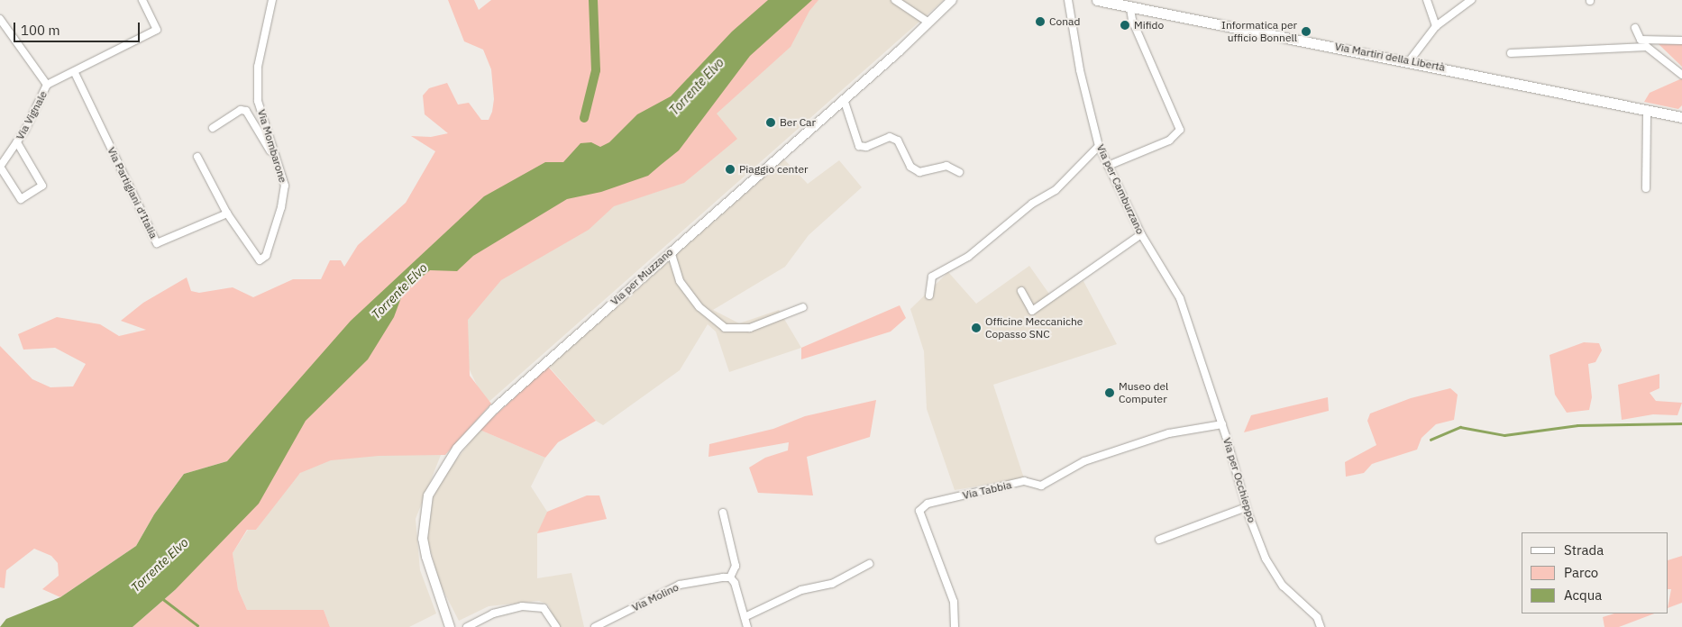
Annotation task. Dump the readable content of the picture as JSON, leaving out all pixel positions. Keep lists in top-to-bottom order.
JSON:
{
  "streets": {
    "main road": ["Via Martiri della Libertà"],
    "street": [
      "Via Vignale",
      "Via Mombarone",
      "Via per Camburzano",
      "Via Partigiani d'Italia",
      "Via per Muzzano",
      "Via per Occhieppo",
      "Via Tabbia",
      "Via Molino"
    ]
  },
  "crossings": [
    ["Via Mombarone", "Via Partigiani d'Italia"],
    ["Via per Camburzano", "Via per Occhieppo"],
    ["Via per Occhieppo", "Via Tabbia"]
  ],
  "water": ["Torrente Elvo"],
  "places": [
    "Conad",
    "Mifido",
    "Informatica per ufficio Bonnell",
    "Ber Car",
    "Piaggio center",
    "Officine Meccaniche Copasso SNC",
    "Museo del Computer"
  ],
  "legend": ["Strada", "Parco", "Acqua"],
  "scale_bar": "100 m"
}
